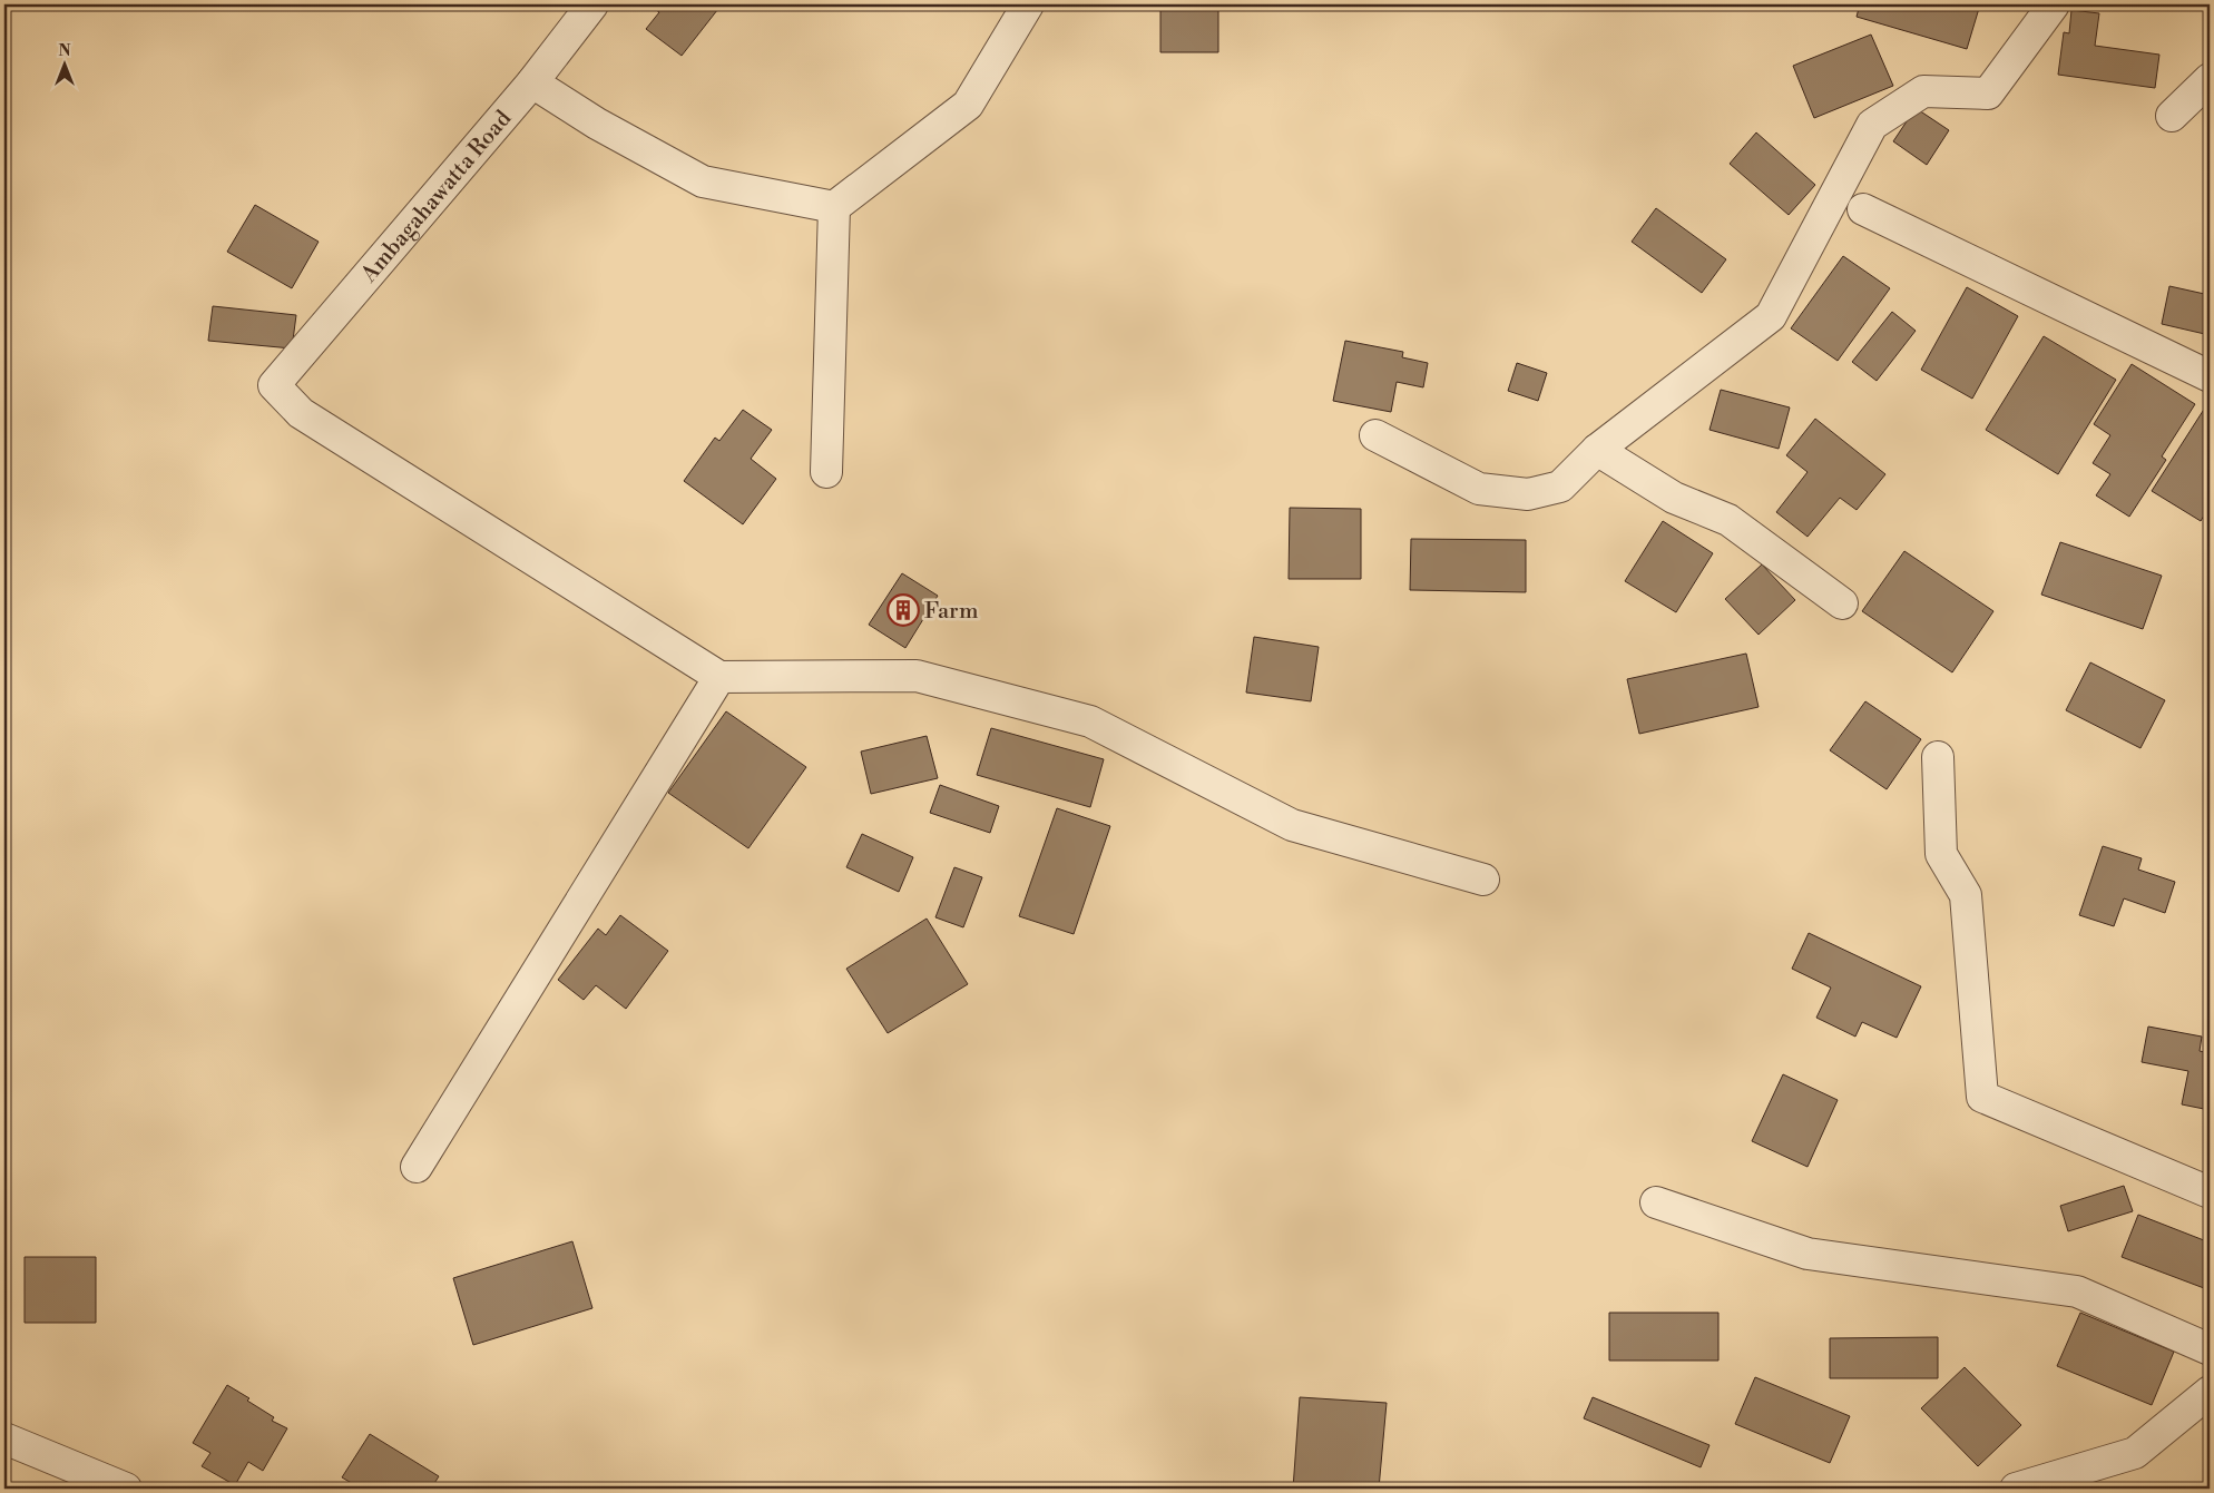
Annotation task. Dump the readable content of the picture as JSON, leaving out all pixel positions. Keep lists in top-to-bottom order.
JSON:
{
  "streets": {
    "street": ["Ambagahawatta Road"]
  },
  "places": {
    "building": ["Farm"]
  },
  "north": "top"
}
